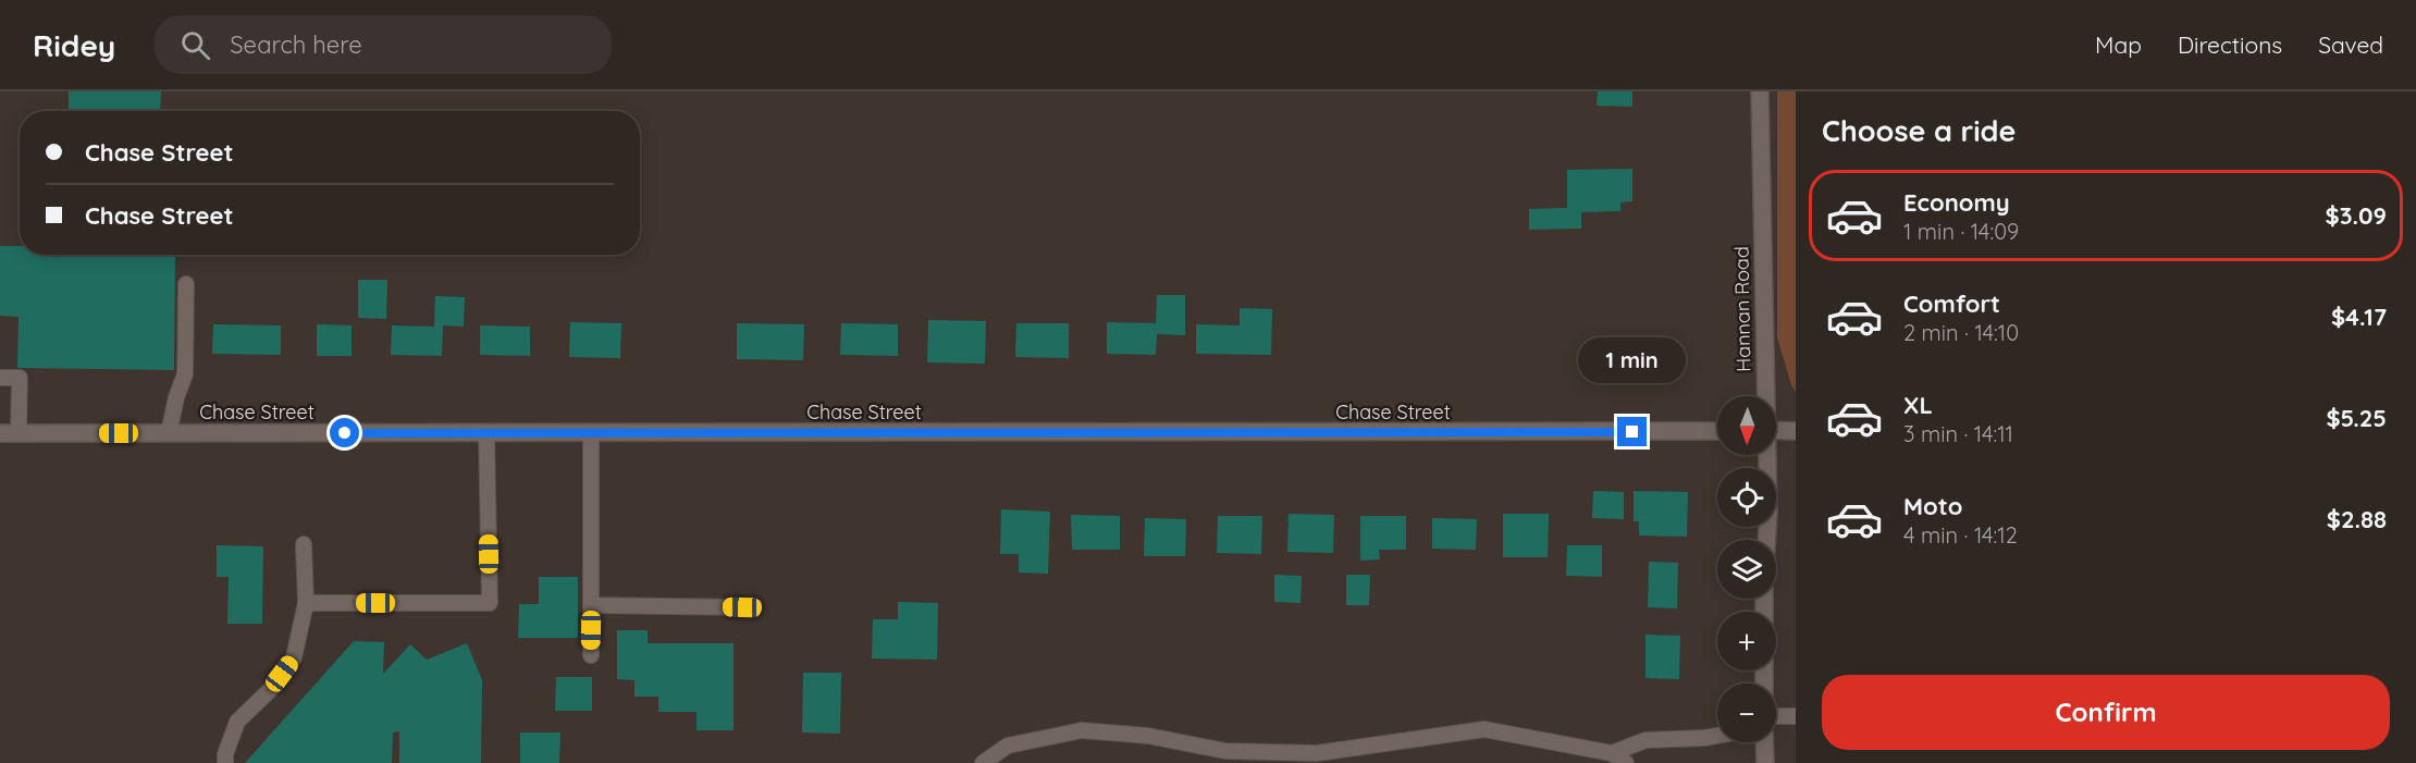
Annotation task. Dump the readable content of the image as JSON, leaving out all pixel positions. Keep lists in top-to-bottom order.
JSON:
{
  "streets": {
    "street": ["Hannan Road", "Chase Street"]
  },
  "north": "bottom",
  "page": {
    "header": "Ridey",
    "search": "Search here",
    "nav": ["Map", "Directions", "Saved"],
    "heading": "Choose a ride",
    "banner": ["Chase Street", "Chase Street"],
    "list": [
      {
        "name": "Economy",
        "note": "1 min · 14:09",
        "value": "$3.09"
      },
      {
        "name": "Comfort",
        "note": "2 min · 14:10",
        "value": "$4.17"
      },
      {
        "name": "XL",
        "note": "3 min · 14:11",
        "value": "$5.25"
      },
      {
        "name": "Moto",
        "note": "4 min · 14:12",
        "value": "$2.88"
      }
    ],
    "bubble": "1 min",
    "map_buttons": ["+", "−"],
    "buttons": "Confirm"
  }
}
